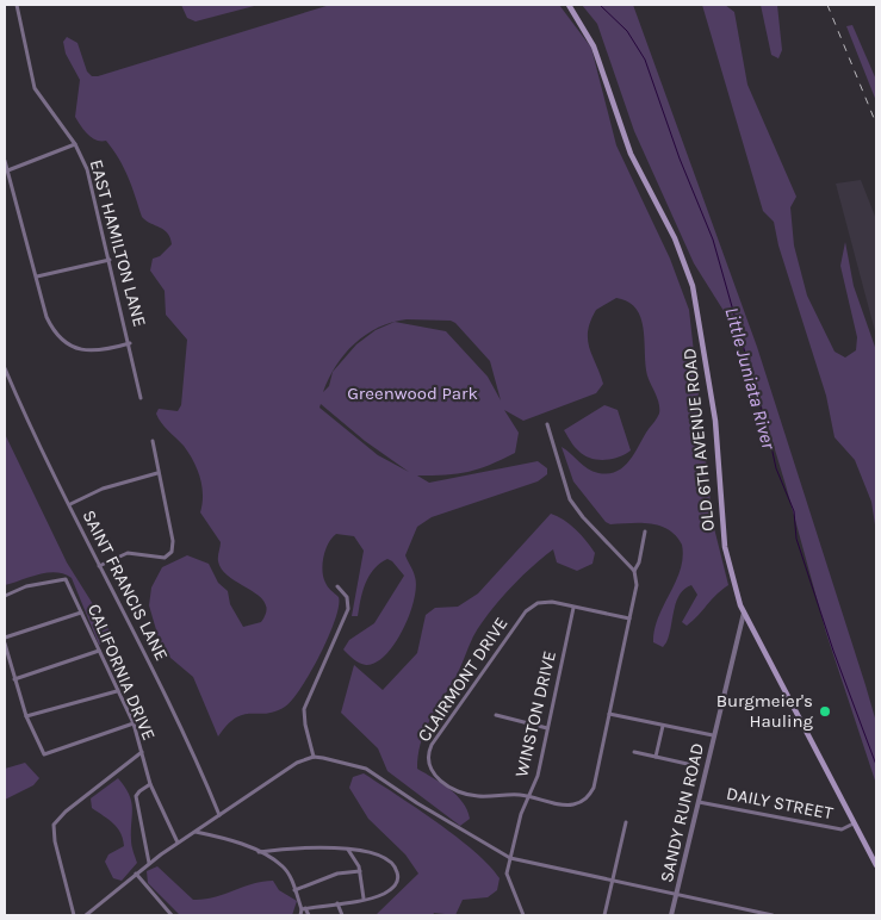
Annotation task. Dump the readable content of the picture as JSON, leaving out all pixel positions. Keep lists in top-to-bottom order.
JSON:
{
  "streets": {
    "main road": ["OLD 6TH AVENUE ROAD"],
    "street": [
      "EAST HAMILTON LANE",
      "SAINT FRANCIS LANE",
      "CALIFORNIA DRIVE",
      "CLAIRMONT DRIVE",
      "WINSTON DRIVE",
      "DAILY STREET",
      "SANDY RUN ROAD"
    ]
  },
  "crossings": [
    ["OLD 6TH AVENUE ROAD", "DAILY STREET"],
    ["OLD 6TH AVENUE ROAD", "SANDY RUN ROAD"],
    ["CLAIRMONT DRIVE", "WINSTON DRIVE"],
    ["DAILY STREET", "SANDY RUN ROAD"]
  ],
  "water": ["Little Juniata River"],
  "parks": ["Greenwood Park"],
  "places": ["Burgmeier's Hauling"]
}
